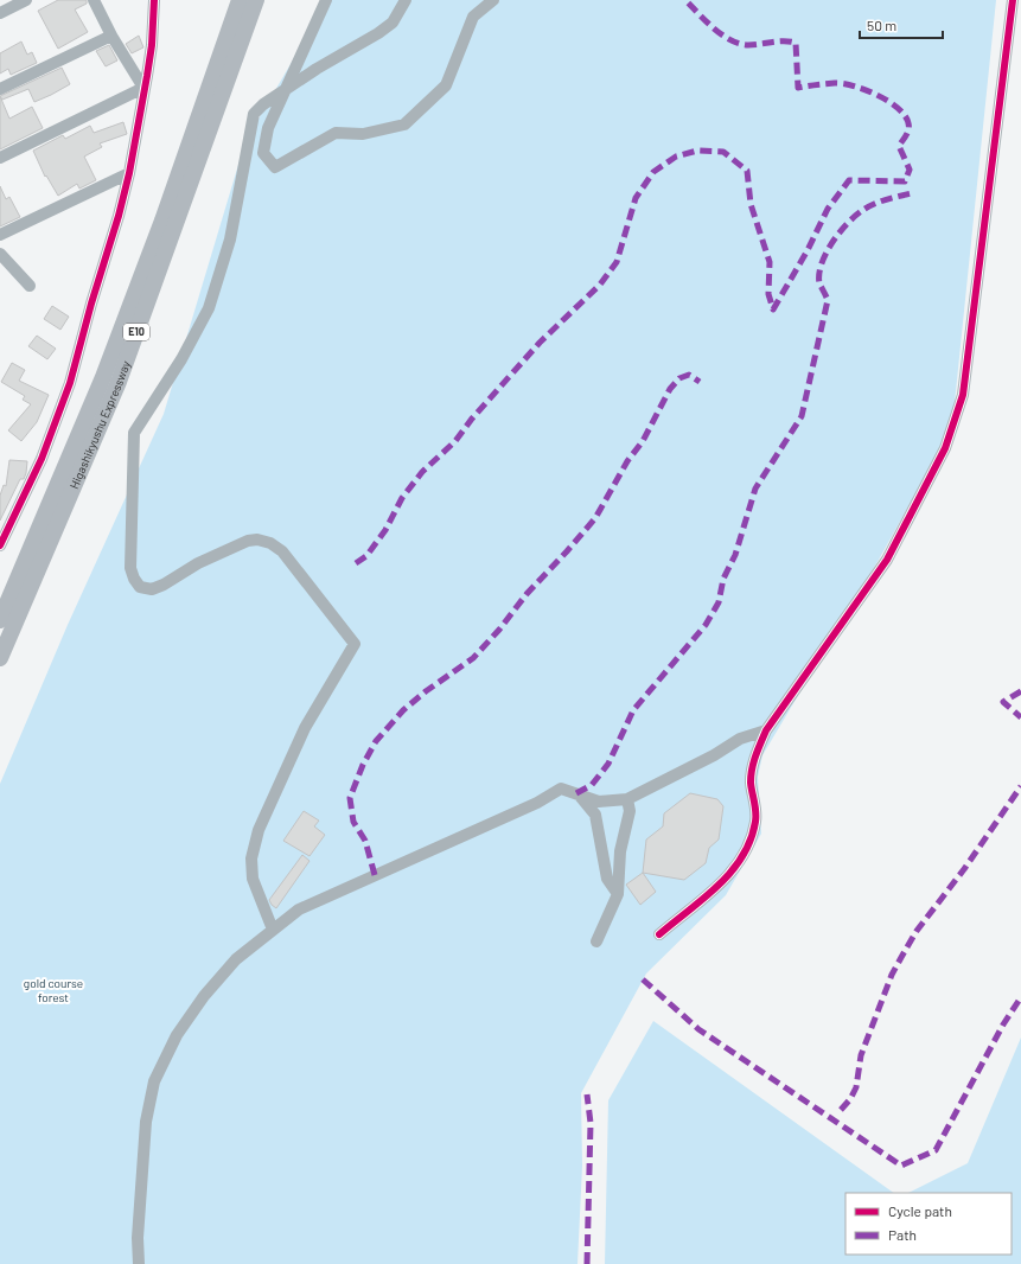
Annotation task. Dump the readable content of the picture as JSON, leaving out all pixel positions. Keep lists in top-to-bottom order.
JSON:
{
  "streets": {
    "highway": ["E10", "Higashikyushu Expressway"]
  },
  "parks": ["gold course forest"],
  "legend": ["Cycle path", "Path"],
  "scale_bar": "50 m"
}
